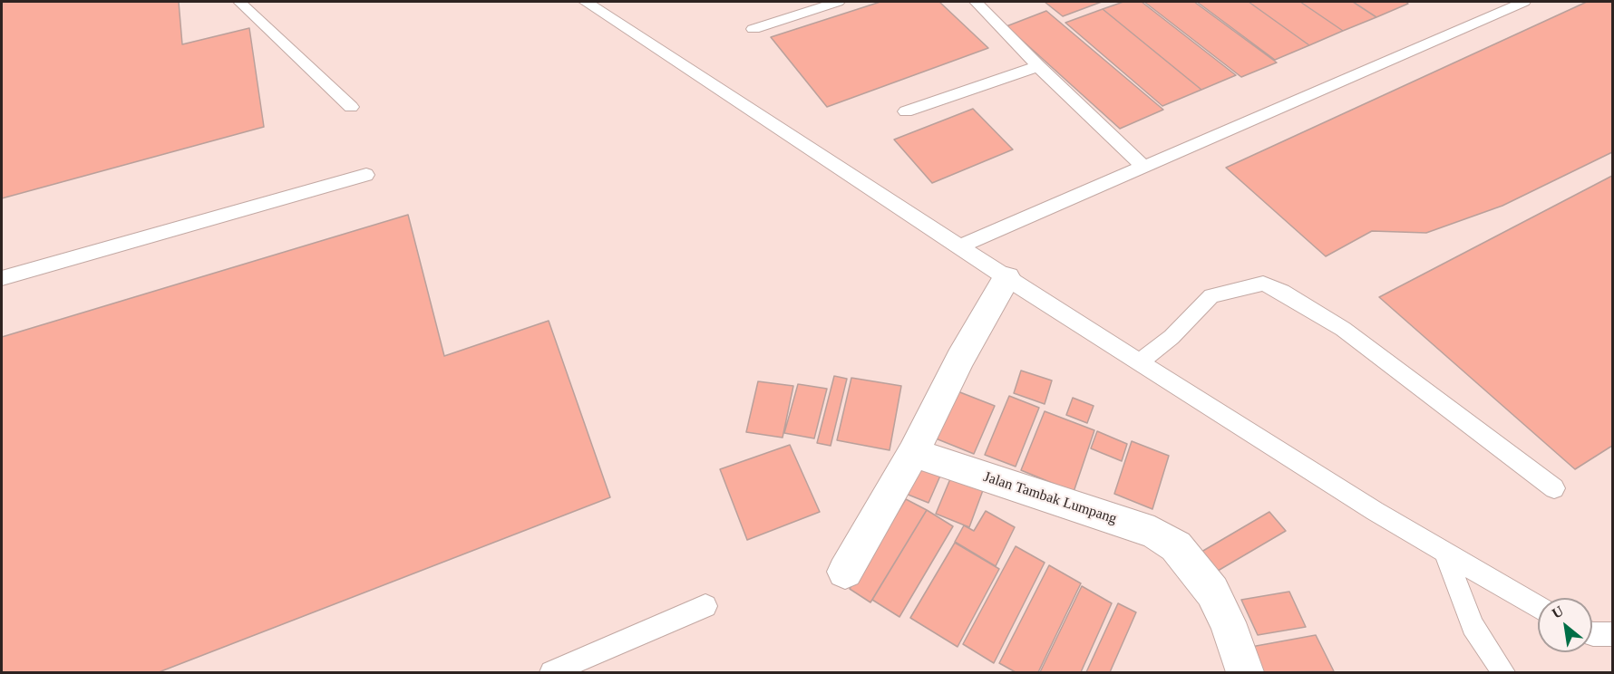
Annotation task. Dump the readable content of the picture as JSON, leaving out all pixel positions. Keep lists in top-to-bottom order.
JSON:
{
  "streets": {
    "street": ["Jalan Tambak Lumpang"]
  },
  "north": "top left"
}
